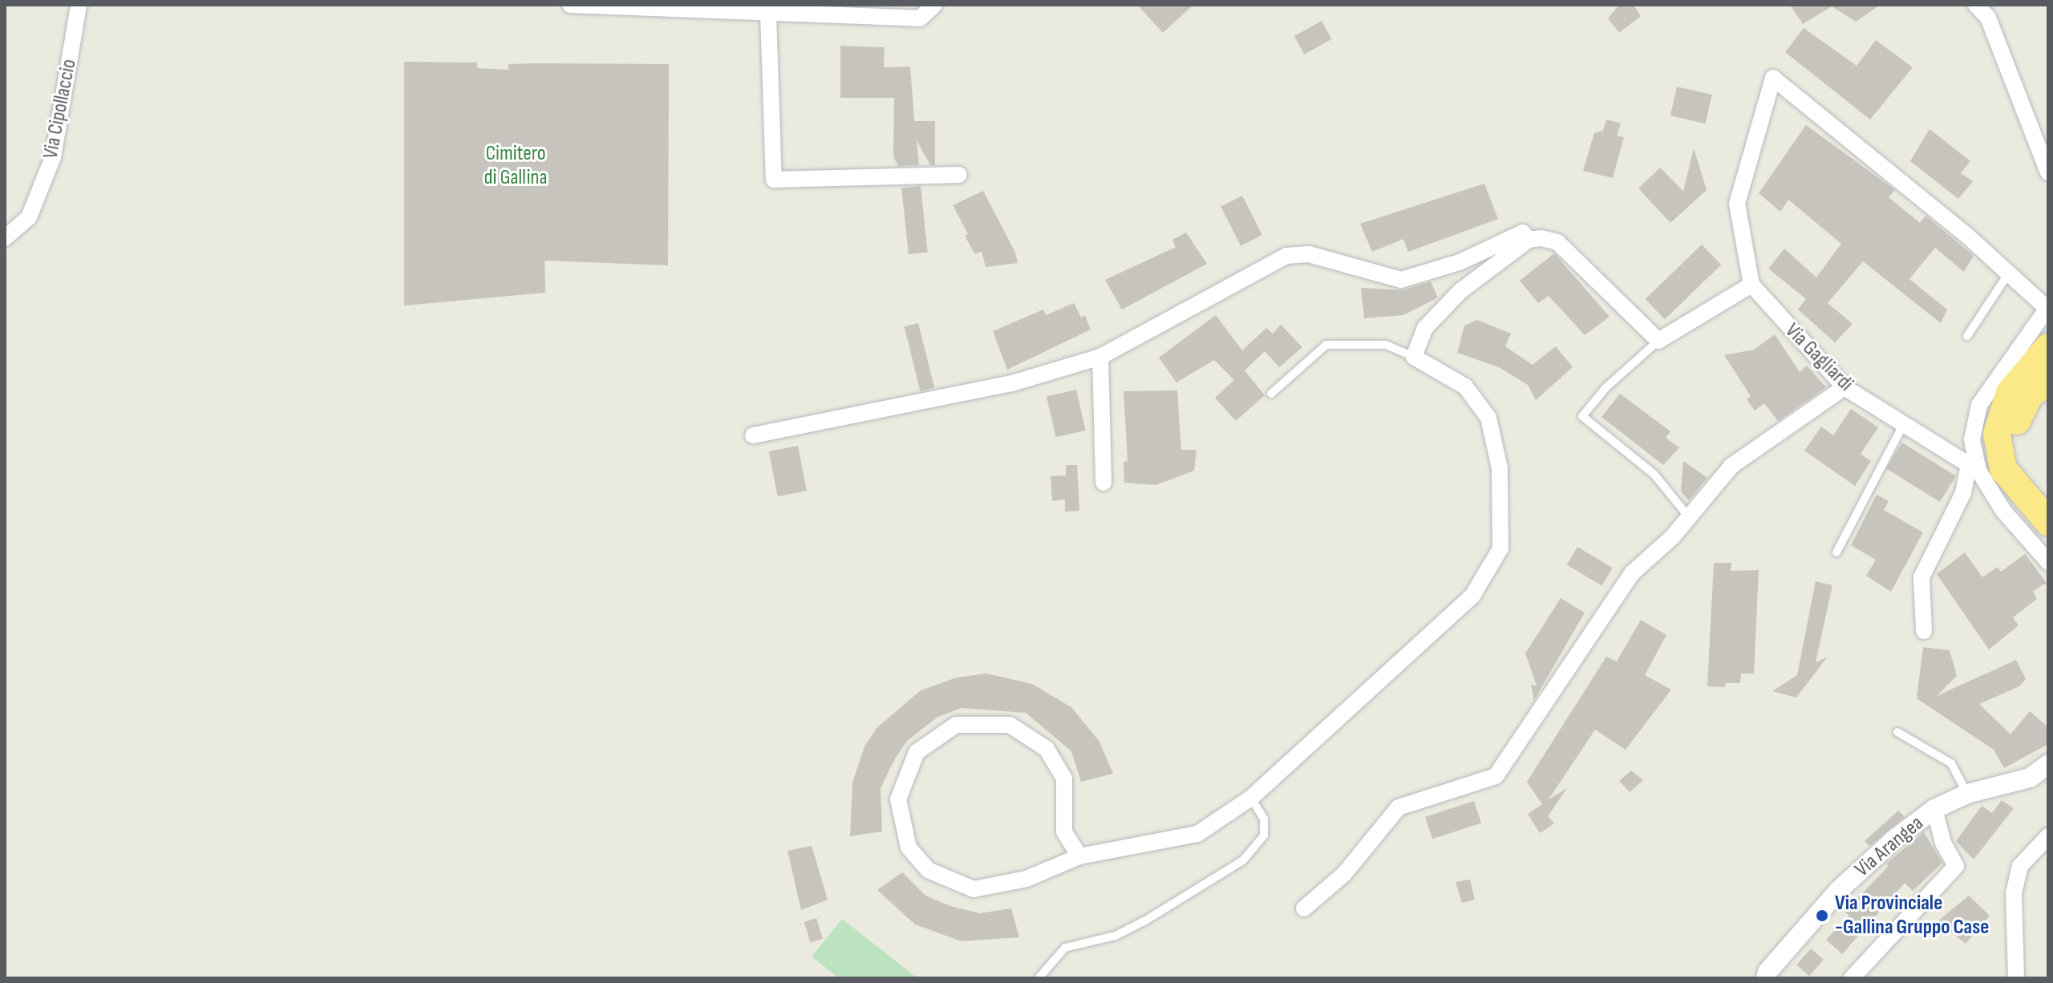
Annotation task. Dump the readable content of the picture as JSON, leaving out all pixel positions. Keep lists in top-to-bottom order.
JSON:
{
  "streets": {
    "street": ["Via Cipollaccio", "Via Gagliardi", "Via Arangea"]
  },
  "parks": ["Cimitero di Gallina"],
  "places": ["Via Provinciale -Gallina Gruppo Case"]
}
